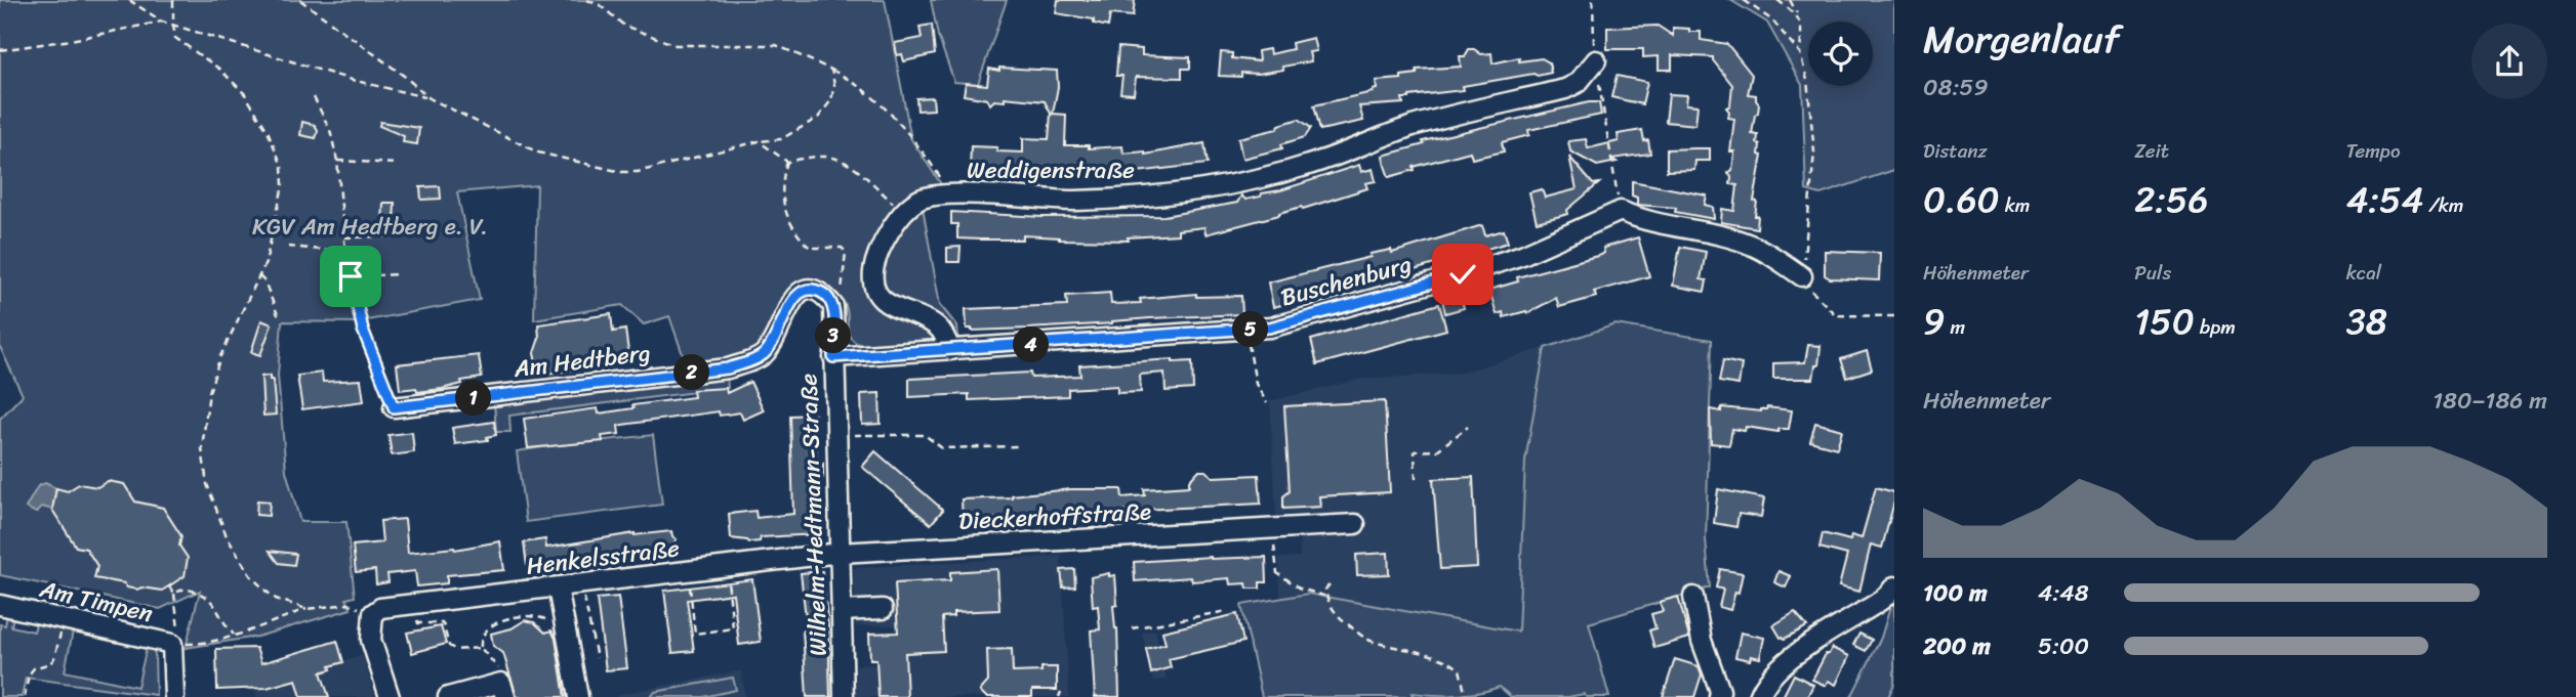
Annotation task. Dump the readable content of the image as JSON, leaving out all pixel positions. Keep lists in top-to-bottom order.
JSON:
{
  "streets": {
    "street": [
      "Weddigenstraße",
      "Buschenburg",
      "Am Hedtberg",
      "Wilhelm-Hedtmann-Straße",
      "Dieckerhoffstraße",
      "Henkelsstraße",
      "Am Timpen"
    ]
  },
  "crossings": [
    ["Buschenburg", "Wilhelm-Hedtmann-Straße"],
    ["Am Hedtberg", "Wilhelm-Hedtmann-Straße"],
    ["Wilhelm-Hedtmann-Straße", "Dieckerhoffstraße"],
    ["Wilhelm-Hedtmann-Straße", "Henkelsstraße"],
    ["Dieckerhoffstraße", "Henkelsstraße"]
  ],
  "parks": ["KGV Am Hedtberg e. V."],
  "page": {
    "heading": ["Morgenlauf", "08:59"],
    "stats": [
      ["Distanz", "0.60 km"],
      ["Zeit", "2:56"],
      ["Tempo", "4:54 /km"],
      ["Höhenmeter", "9 m"],
      ["Puls", "150 bpm"],
      ["kcal", "38"]
    ],
    "pins": [
      "5",
      "3",
      "4",
      "2",
      "1"
    ],
    "chart": ["Höhenmeter", "180–186 m"],
    "list": [
      {
        "name": "100 m",
        "note": "4:48"
      },
      {
        "name": "200 m",
        "note": "5:00"
      }
    ]
  }
}
